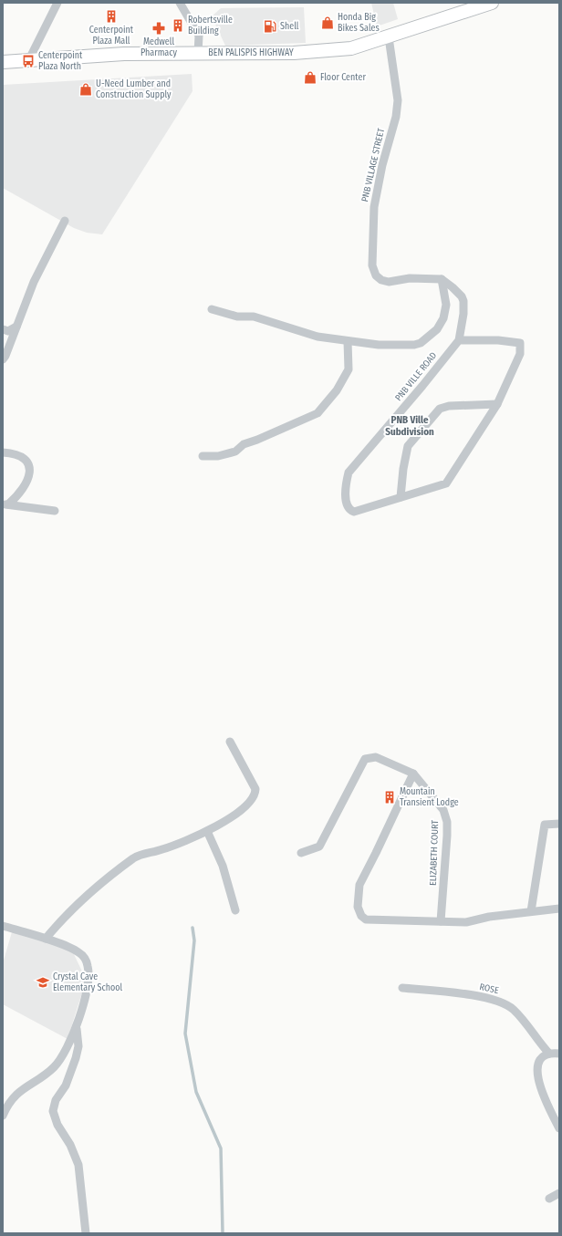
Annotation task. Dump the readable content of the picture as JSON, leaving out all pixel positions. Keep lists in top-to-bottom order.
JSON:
{
  "streets": {
    "main road": ["BEN PALISPIS HIGHWAY"],
    "street": [
      "PNB VILLAGE STREET",
      "PNB VILLE ROAD",
      "ELIZABETH COURT",
      "ROSE"
    ]
  },
  "crossings": [
    ["BEN PALISPIS HIGHWAY", "PNB VILLAGE STREET"],
    ["PNB VILLAGE STREET", "PNB VILLE ROAD"]
  ],
  "districts": ["PNB Ville Subdivision"],
  "places": {
    "building": ["Centerpoint Plaza Mall", "Robertsville Building", "Mountain Transient Lodge"],
    "shop": ["Honda Big Bikes Sales", "Floor Center", "U-Need Lumber and Construction Supply"],
    "fuel station": ["Shell"],
    "pharmacy": ["Medwell Pharmacy"],
    "bus stop": ["Centerpoint Plaza North"],
    "school or university": ["Crystal Cave Elementary School"]
  }
}
